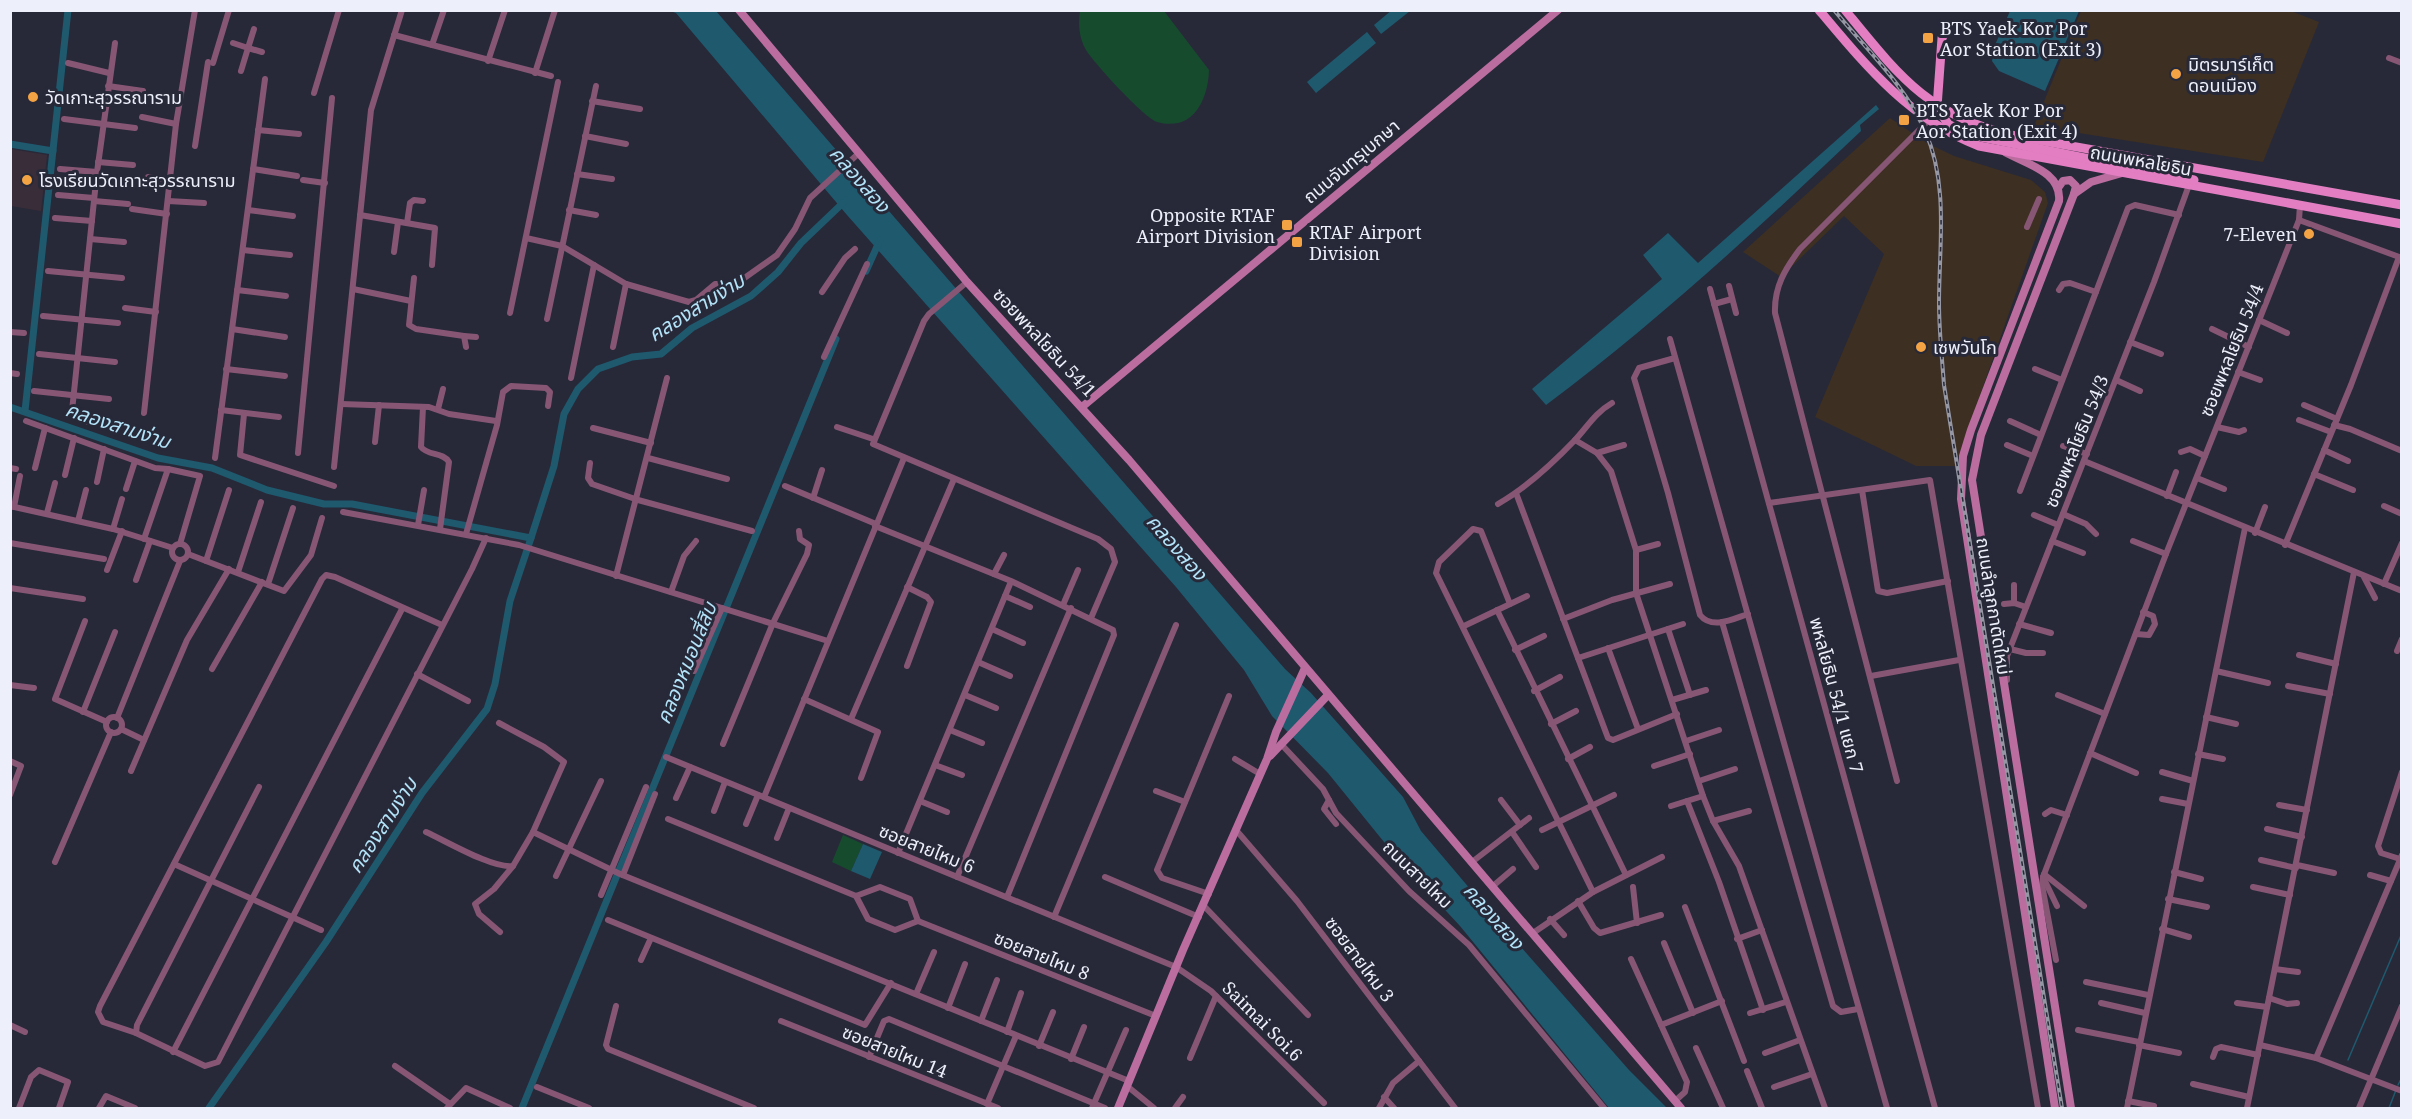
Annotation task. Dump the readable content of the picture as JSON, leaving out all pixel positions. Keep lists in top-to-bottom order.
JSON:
{
  "streets": {
    "main road": [
      "ถนนพหลโยธิน",
      "ถนนจันทรุเบกษา",
      "ซอยพหลโยธิน 54/1",
      "ถนนลำลูกกาตัดใหม่"
    ],
    "street": [
      "ซอยพหลโยธิน 54/4",
      "ซอยพหลโยธิน 54/3",
      "พหลโยธิน 54/1 แยก 7",
      "ซอยสายไหม 6",
      "ถนนสายไหม",
      "ซอยสายไหม 8",
      "ซอยสายไหม 3",
      "Saimai Soi.6",
      "ซอยสายไหม 14"
    ]
  },
  "crossings": [
    ["ถนนพหลโยธิน", "ซอยพหลโยธิน 54/4"],
    ["ถนนพหลโยธิน", "ซอยพหลโยธิน 54/3"],
    ["ถนนจันทรุเบกษา", "ซอยพหลโยธิน 54/1"],
    ["ซอยสายไหม 6", "Saimai Soi.6"]
  ],
  "water": ["คลองสอง", "คลองสามง่าม", "คลองหมอนสี่สิบ"],
  "places": {
    "transit": [
      "BTS Yaek Kor Por Aor Station (Exit 3)",
      "BTS Yaek Kor Por Aor Station (Exit 4)",
      "Opposite RTAF Airport Division",
      "RTAF Airport Division"
    ],
    "other": [
      "มิตรมาร์เก็ต ดอนเมือง",
      "วัดเกาะสุวรรณาราม",
      "โรงเรียนวัดเกาะสุวรรณาราม",
      "7-Eleven",
      "เซพวันโก"
    ]
  }
}
